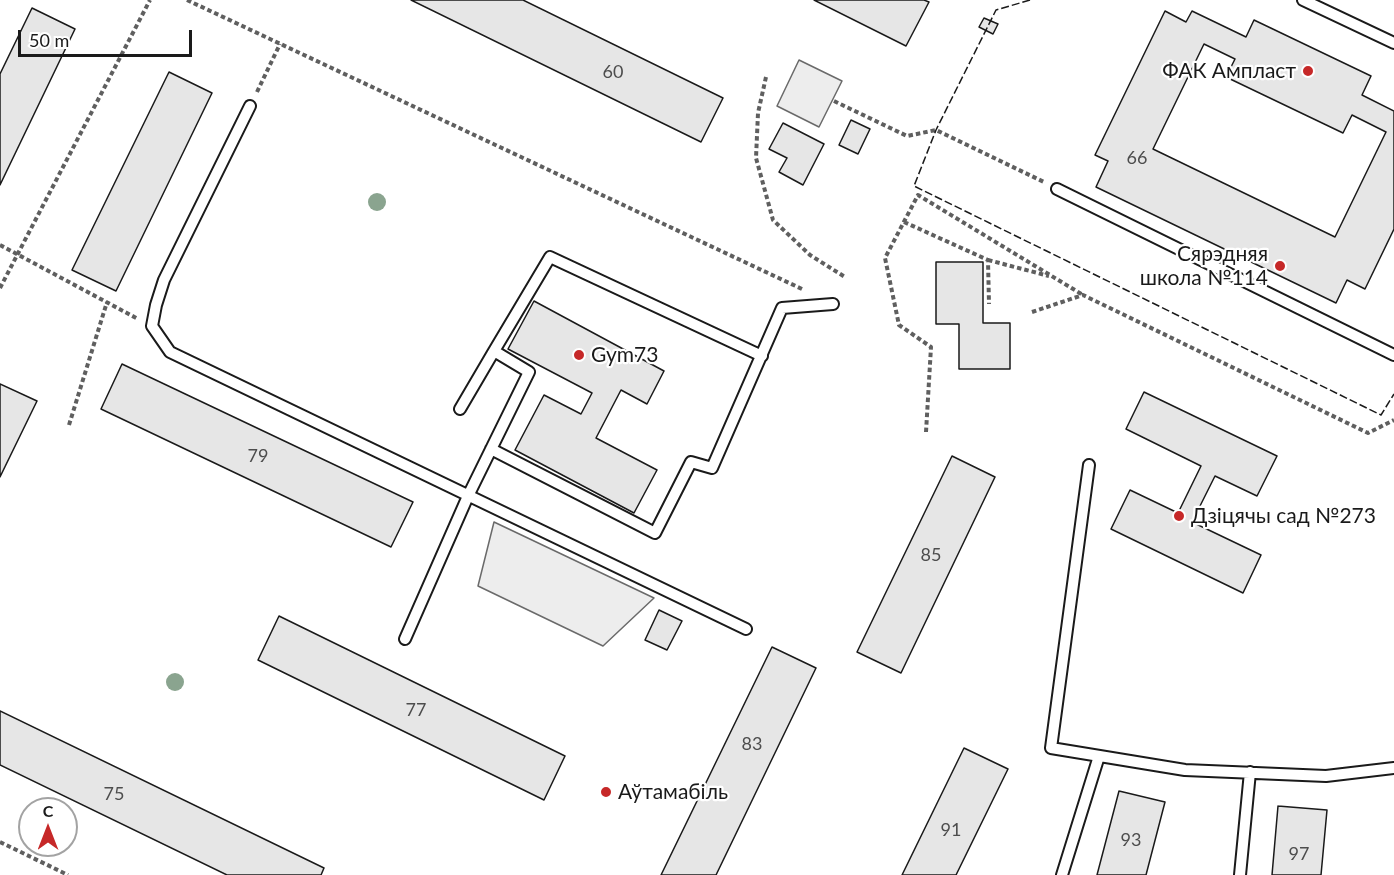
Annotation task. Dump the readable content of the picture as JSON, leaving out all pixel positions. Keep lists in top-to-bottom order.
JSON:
{
  "places": [
    "ФАК Ампласт",
    "Сярэдняя школа №114",
    "Gym73",
    "Дзіцячы сад №273",
    "Аўтамабіль"
  ],
  "house_numbers": [
    "60",
    "66",
    "79",
    "85",
    "77",
    "83",
    "75",
    "91",
    "93",
    "97"
  ],
  "scale_bar": "50 m",
  "north": "top"
}
